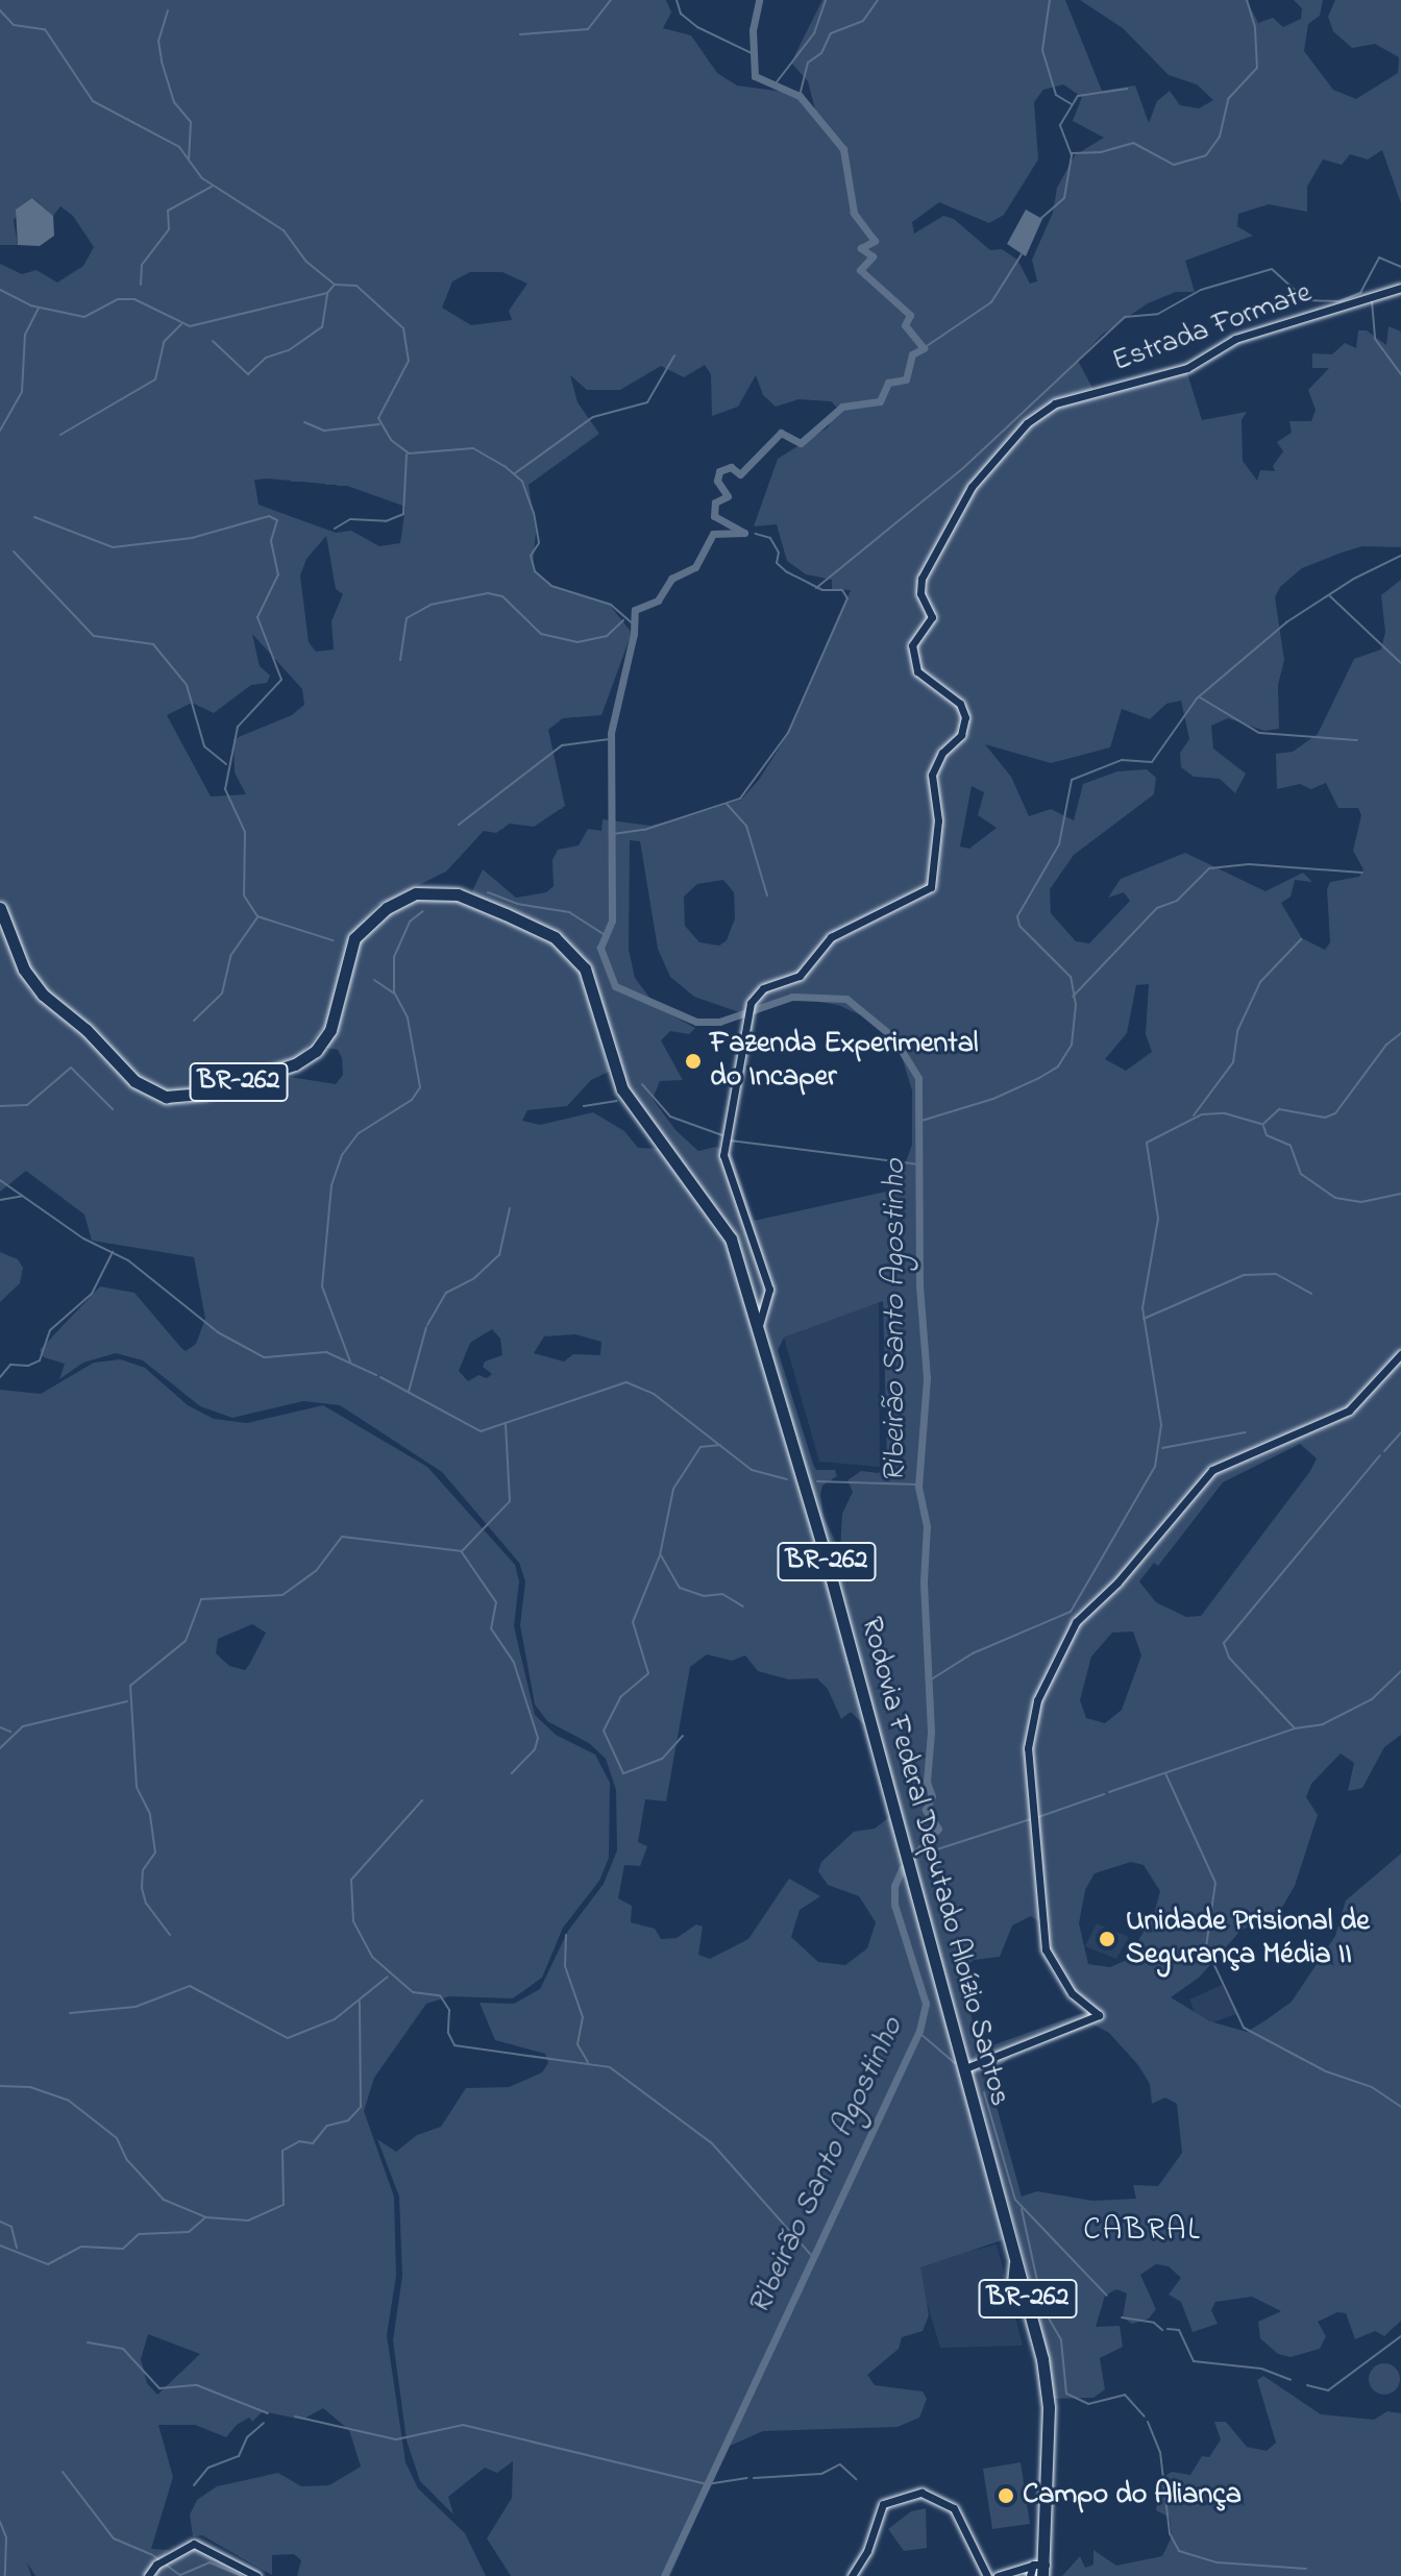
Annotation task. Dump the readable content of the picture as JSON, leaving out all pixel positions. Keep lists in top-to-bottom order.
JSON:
{
  "streets": {
    "highway": ["BR-262", "Rodovia Federal Deputado Aloízio Santos"],
    "main road": ["Estrada Formate"]
  },
  "crossings": [
    ["Estrada Formate", "Rodovia Federal Deputado Aloízio Santos"]
  ],
  "districts": ["CABRAL"],
  "water": ["Ribeirão Santo Agostinho"],
  "places": ["Fazenda Experimental do Incaper", "Unidade Prisional de Segurança Média II", "Campo do Aliança"]
}
